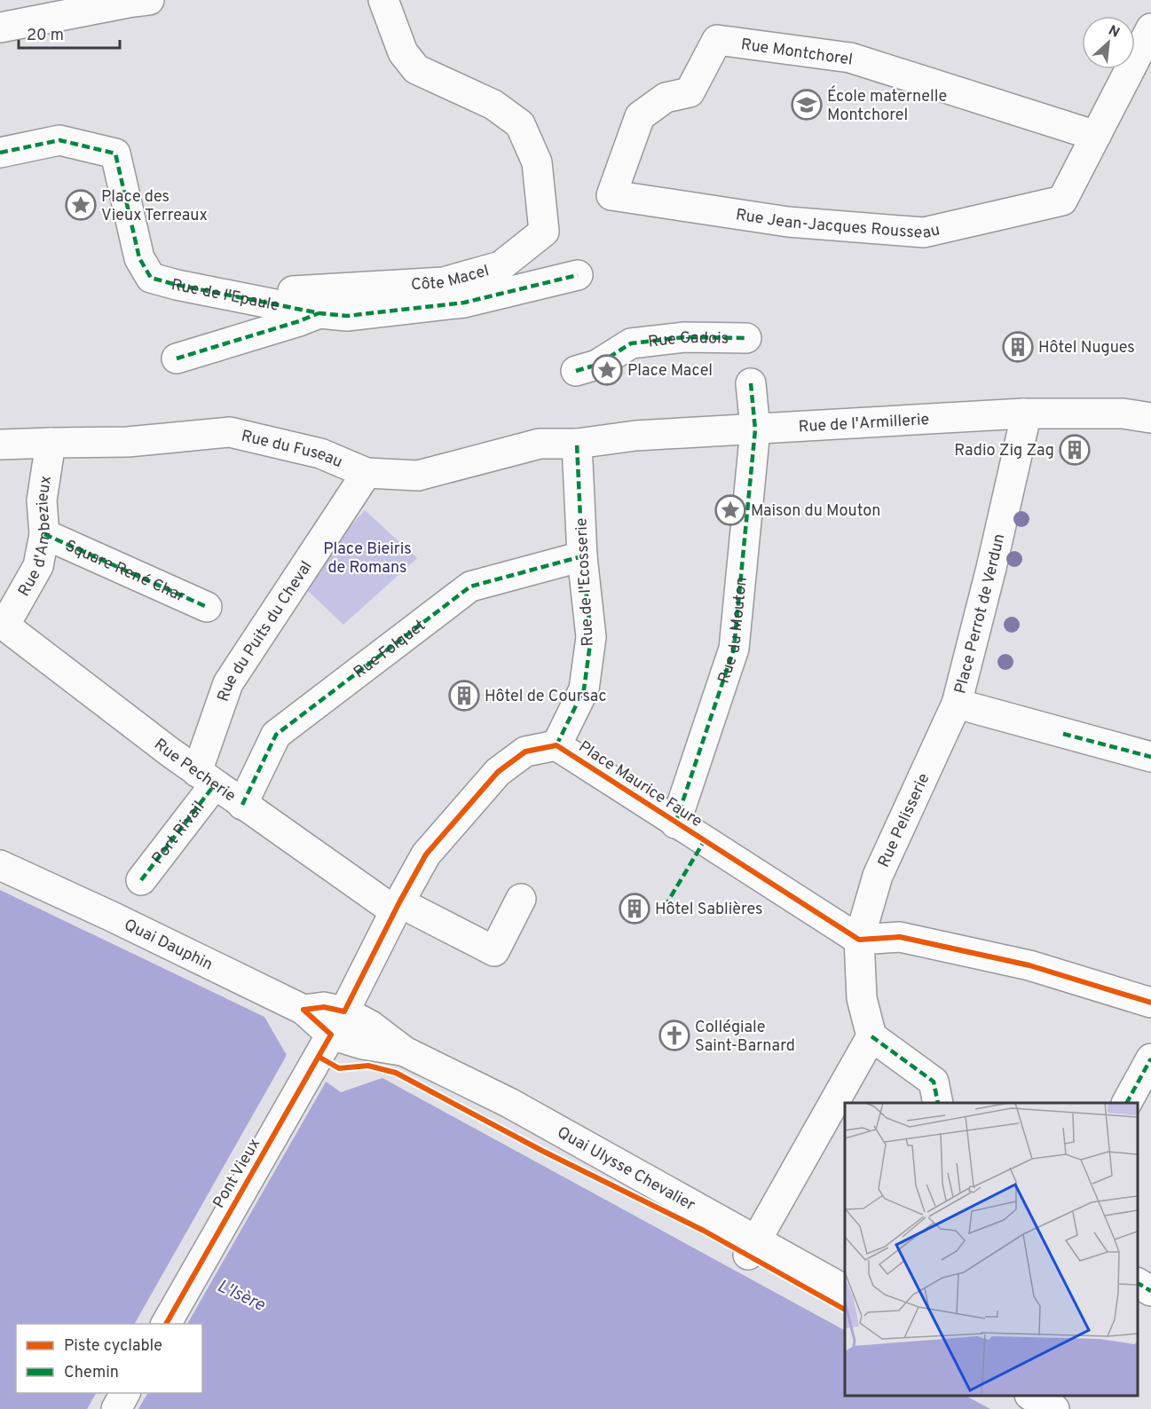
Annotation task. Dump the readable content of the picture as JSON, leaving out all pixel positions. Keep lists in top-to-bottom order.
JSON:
{
  "streets": {
    "street": [
      "Rue Montchorel",
      "Rue Jean-Jacques Rousseau",
      "Côte Macel",
      "Rue de l'Epaule",
      "Rue Gadois",
      "Rue de l'Armillerie",
      "Rue du Fuseau",
      "Rue d'Ambezieux",
      "Square René Char",
      "Rue de l'Ecosserie",
      "Place Perrot de Verdun",
      "Rue du Mouton",
      "Rue du Puits du Cheval",
      "Rue Folquet",
      "Rue Pecherie",
      "Place Maurice Faure",
      "Rue Pelisserie",
      "Port Rivail",
      "Quai Dauphin",
      "Quai Ulysse Chevalier",
      "Pont Vieux"
    ]
  },
  "crossings": [
    ["Rue Montchorel", "Rue Jean-Jacques Rousseau"],
    ["Rue de l'Armillerie", "Rue du Fuseau"],
    ["Rue de l'Armillerie", "Rue de l'Ecosserie"],
    ["Rue de l'Armillerie", "Place Perrot de Verdun"],
    ["Rue de l'Armillerie", "Rue du Mouton"],
    ["Rue du Fuseau", "Rue d'Ambezieux"],
    ["Rue du Fuseau", "Rue de l'Ecosserie"],
    ["Rue du Fuseau", "Rue du Puits du Cheval"],
    ["Rue d'Ambezieux", "Square René Char"],
    ["Rue d'Ambezieux", "Rue Pecherie"],
    ["Rue de l'Ecosserie", "Rue Folquet"],
    ["Rue de l'Ecosserie", "Place Maurice Faure"],
    ["Place Perrot de Verdun", "Rue Pelisserie"],
    ["Rue du Mouton", "Place Maurice Faure"],
    ["Rue du Puits du Cheval", "Rue Pecherie"],
    ["Rue du Puits du Cheval", "Port Rivail"],
    ["Rue Folquet", "Rue Pecherie"],
    ["Rue Pecherie", "Place Maurice Faure"],
    ["Rue Pecherie", "Port Rivail"],
    ["Place Maurice Faure", "Rue Pelisserie"],
    ["Place Maurice Faure", "Quai Dauphin"],
    ["Place Maurice Faure", "Quai Ulysse Chevalier"],
    ["Place Maurice Faure", "Pont Vieux"],
    ["Quai Dauphin", "Quai Ulysse Chevalier"],
    ["Quai Dauphin", "Pont Vieux"],
    ["Quai Ulysse Chevalier", "Pont Vieux"]
  ],
  "water": ["L'Isère"],
  "parks": ["Place Bieiris de Romans"],
  "places": {
    "school or university": ["École maternelle Montchorel"],
    "place": ["Place des Vieux Terreaux", "Place Macel", "Maison du Mouton"],
    "building": [
      "Hôtel Nugues",
      "Radio Zig Zag",
      "Hôtel de Coursac",
      "Hôtel Sablières"
    ],
    "church": ["Collégiale Saint-Barnard"]
  },
  "legend": ["Piste cyclable", "Chemin"],
  "scale_bar": "20 m",
  "north": "top right"
}
